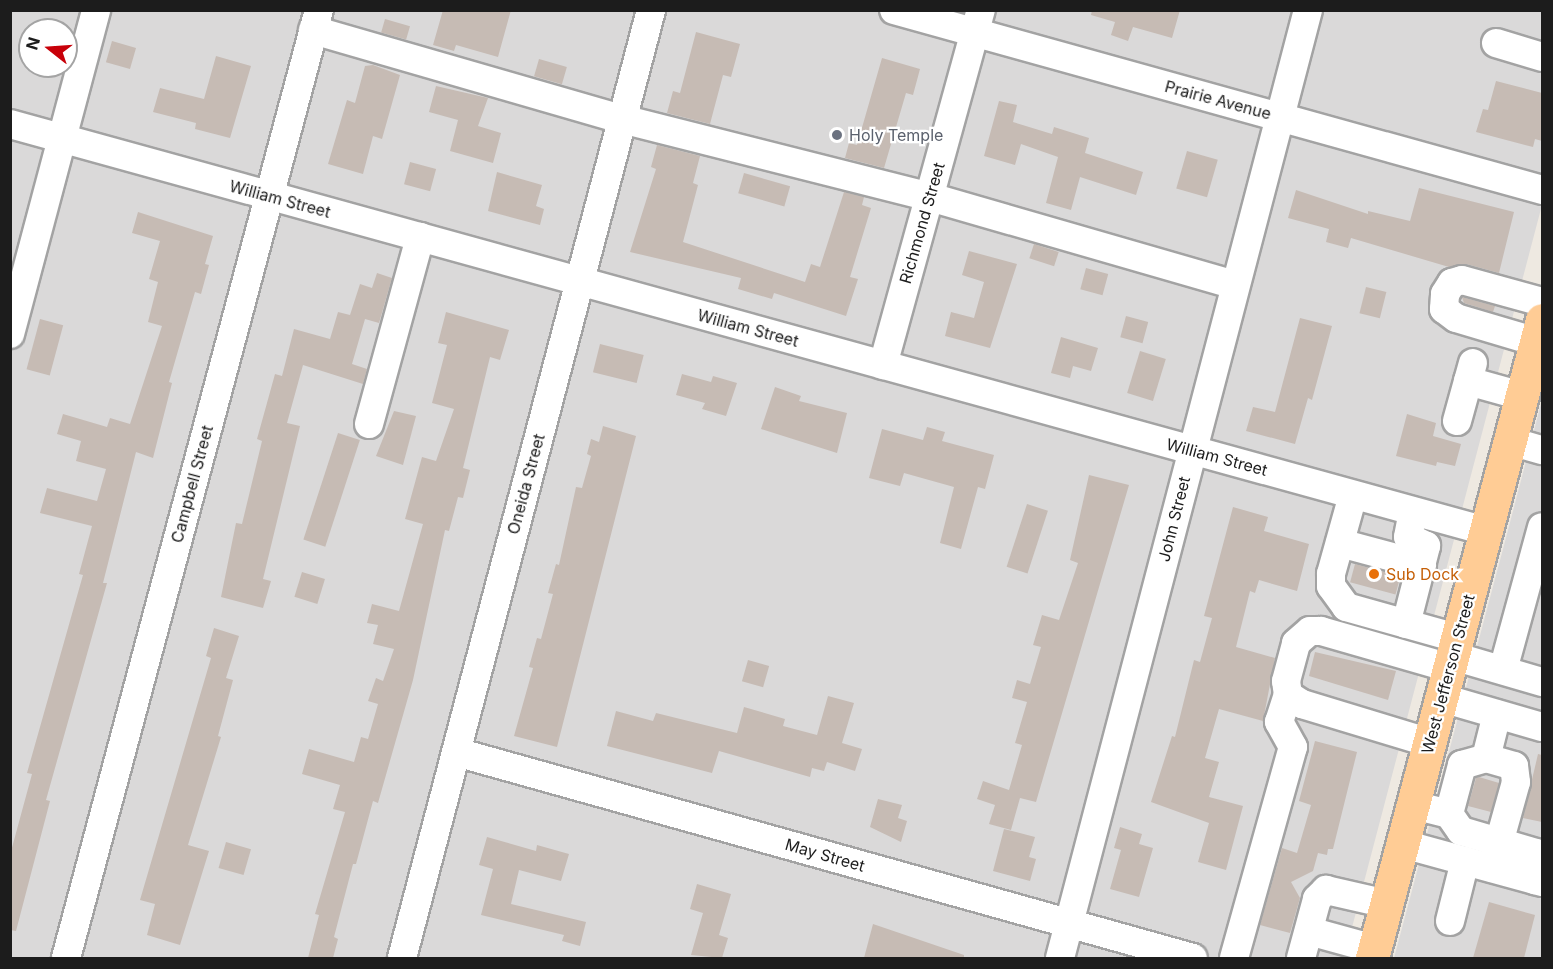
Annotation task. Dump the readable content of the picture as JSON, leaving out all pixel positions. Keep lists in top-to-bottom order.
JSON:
{
  "streets": {
    "main road": ["West Jefferson Street"],
    "street": [
      "Prairie Avenue",
      "William Street",
      "Richmond Street",
      "Campbell Street",
      "Oneida Street",
      "John Street",
      "May Street"
    ]
  },
  "crossings": [
    ["Prairie Avenue", "Richmond Street"],
    ["Prairie Avenue", "John Street"],
    ["William Street", "Richmond Street"],
    ["William Street", "Campbell Street"],
    ["William Street", "Oneida Street"],
    ["William Street", "John Street"],
    ["William Street", "West Jefferson Street"],
    ["Oneida Street", "May Street"],
    ["John Street", "May Street"]
  ],
  "places": ["Holy Temple", "Sub Dock"],
  "north": "left"
}
